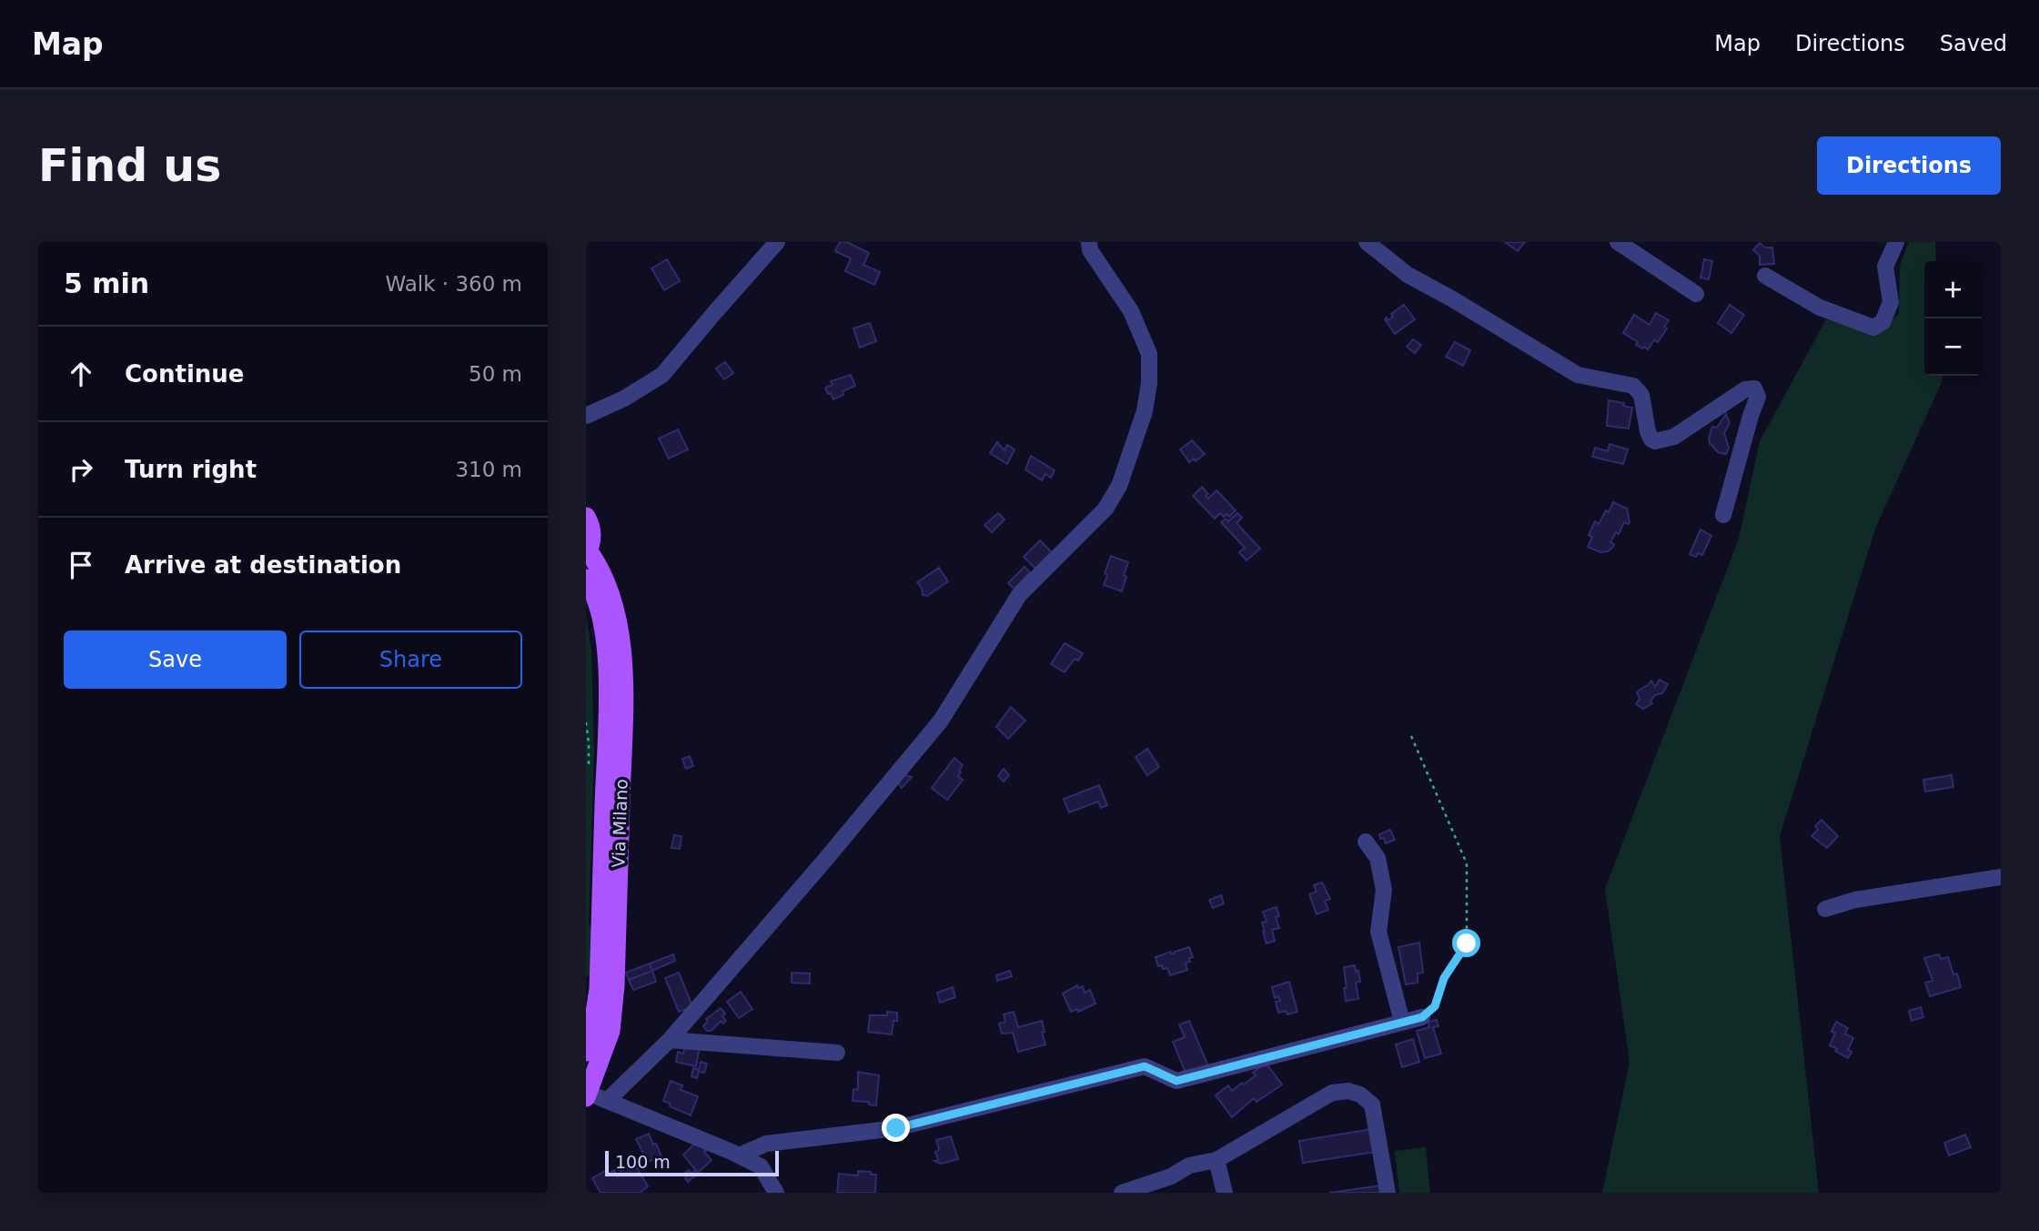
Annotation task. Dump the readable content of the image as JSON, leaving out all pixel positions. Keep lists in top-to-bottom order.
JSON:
{
  "streets": {
    "main road": ["Via Milano"]
  },
  "scale_bar": "100 m",
  "page": {
    "header": "Map",
    "nav": ["Map", "Directions", "Saved"],
    "buttons": [
      "Directions",
      ["Save", "Share"]
    ],
    "title": "Find us",
    "heading": ["5 min", "Walk · 360 m"],
    "map_buttons": ["+", "−"],
    "list": [
      ["Continue", "50 m"],
      ["Turn right", "310 m"],
      "Arrive at destination"
    ],
    "scale": "100 m"
  }
}
